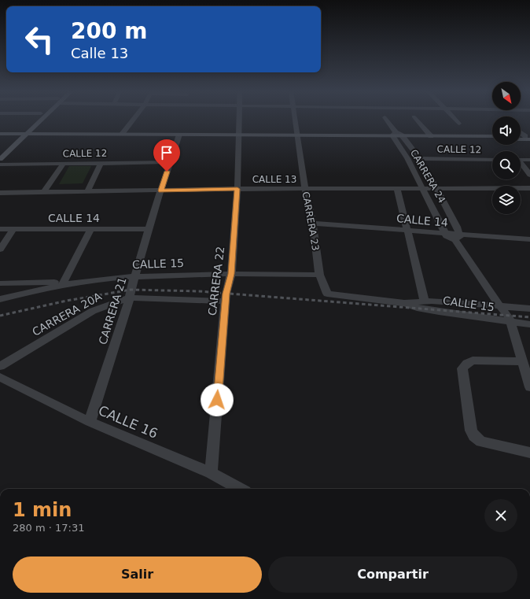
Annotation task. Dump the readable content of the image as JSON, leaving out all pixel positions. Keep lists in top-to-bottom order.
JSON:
{
  "streets": {
    "street": [
      "CALLE 12",
      "CARRERA 24",
      "CALLE 13",
      "CALLE 14",
      "CARRERA 23",
      "CALLE 15",
      "CARRERA 22",
      "CARRERA 21",
      "CARRERA 20A",
      "CALLE 16"
    ]
  },
  "crossings": [
    ["CALLE 12", "CARRERA 24"],
    ["CALLE 12", "CARRERA 21"],
    ["CARRERA 24", "CALLE 13"],
    ["CARRERA 24", "CALLE 14"],
    ["CARRERA 24", "CALLE 15"],
    ["CALLE 13", "CARRERA 23"],
    ["CALLE 13", "CARRERA 22"],
    ["CALLE 13", "CARRERA 21"],
    ["CALLE 14", "CARRERA 23"],
    ["CALLE 14", "CARRERA 21"],
    ["CARRERA 23", "CALLE 15"],
    ["CALLE 15", "CARRERA 22"],
    ["CALLE 15", "CARRERA 21"],
    ["CARRERA 22", "CARRERA 20A"],
    ["CARRERA 22", "CALLE 16"],
    ["CARRERA 21", "CARRERA 20A"],
    ["CARRERA 21", "CALLE 16"]
  ],
  "north": "bottom right",
  "page": {
    "turn": ["200 m", "Calle 13"],
    "heading": ["1 min", "280 m · 17:31"],
    "buttons": ["Salir", "Compartir"]
  }
}
